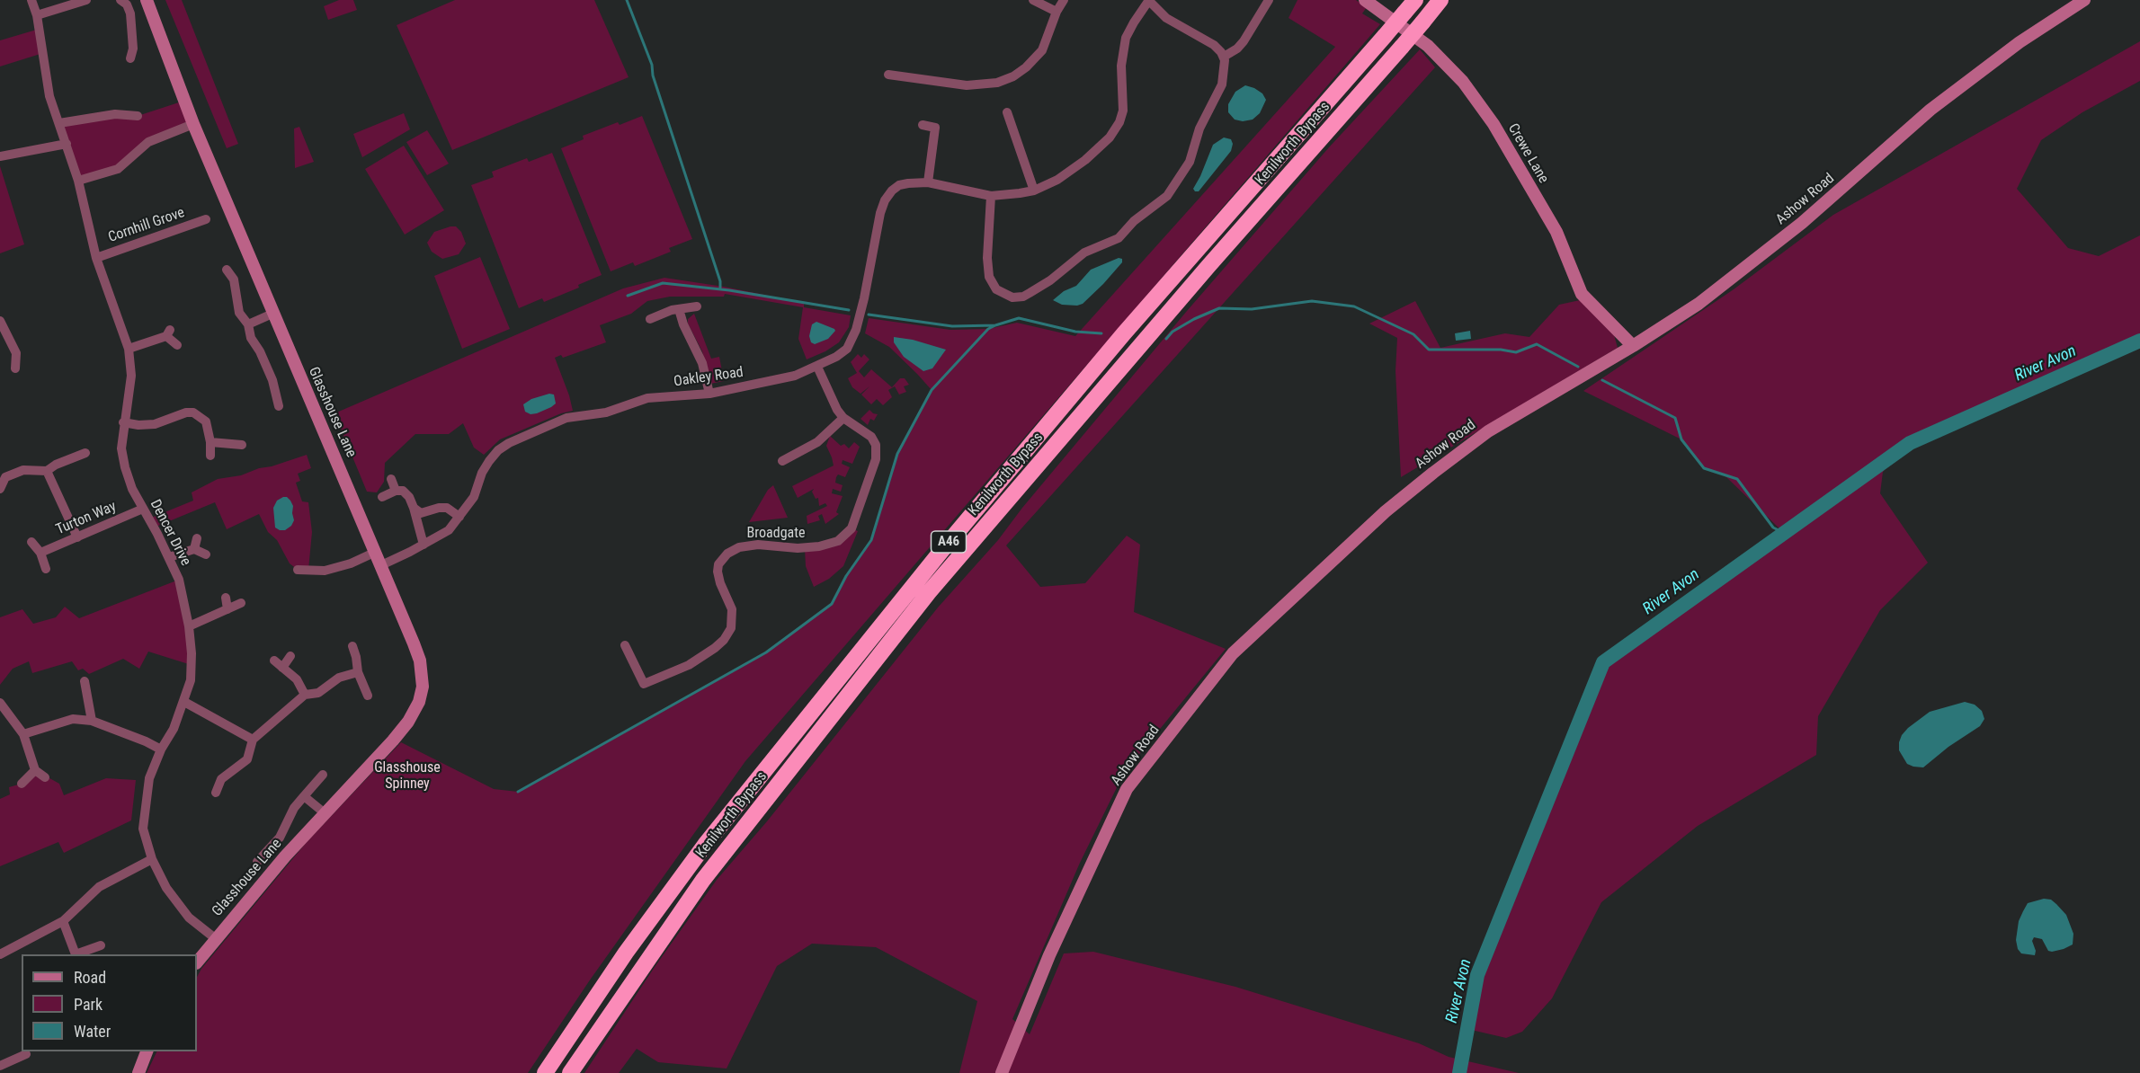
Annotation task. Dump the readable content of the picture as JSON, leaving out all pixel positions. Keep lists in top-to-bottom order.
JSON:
{
  "streets": {
    "highway": ["Kenilworth Bypass", "A46"],
    "street": [
      "Crewe Lane",
      "Ashow Road",
      "Cornhill Grove",
      "Oakley Road",
      "Glasshouse Lane",
      "Turton Way",
      "Dencer Drive",
      "Broadgate"
    ]
  },
  "crossings": [
    ["Crewe Lane", "Ashow Road"],
    ["Cornhill Grove", "Dencer Drive"],
    ["Oakley Road", "Glasshouse Lane"],
    ["Oakley Road", "Broadgate"],
    ["Glasshouse Lane", "Dencer Drive"],
    ["Turton Way", "Dencer Drive"]
  ],
  "water": ["River Avon"],
  "parks": ["Glasshouse Spinney"],
  "legend": ["Road", "Park", "Water"]
}
